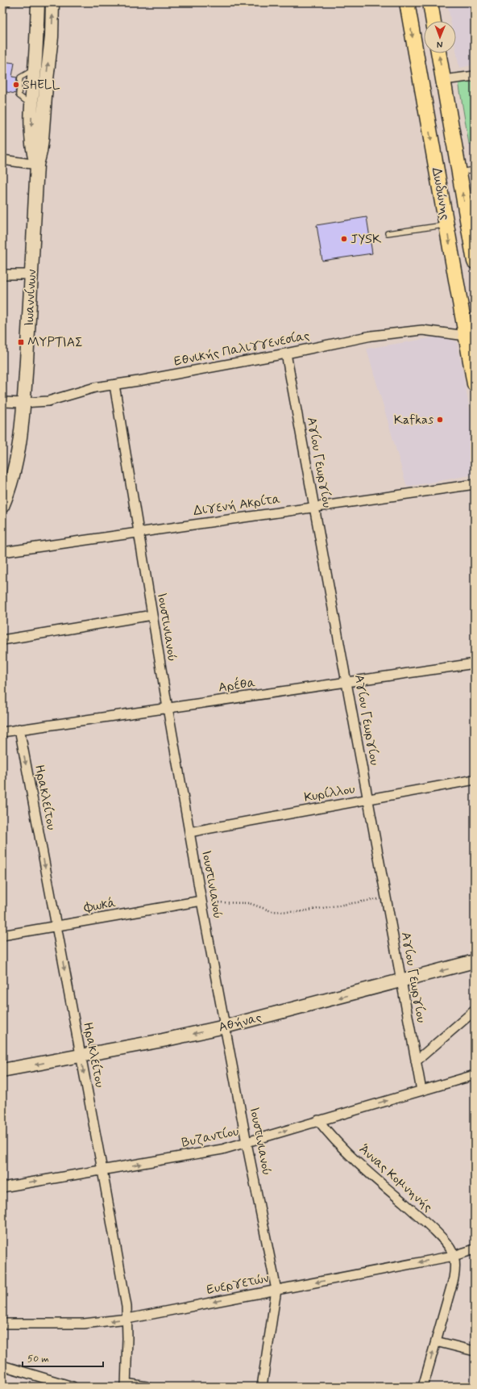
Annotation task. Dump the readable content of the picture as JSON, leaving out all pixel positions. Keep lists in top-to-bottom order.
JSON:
{
  "streets": {
    "main road": ["Δωδώνης", "Ιωαννίνων", "Αθήνας"],
    "street": [
      "Εθνικής Παλιγγενεσίας",
      "Αγίου Γεωργίου",
      "Διγενή Ακρίτα",
      "Ιουστινιανού",
      "Αρέθα",
      "Κυρίλλου",
      "Ηρακλείτου",
      "Φωκά",
      "Βυζαντίου",
      "Άννας Κομνηνής",
      "Ευεργετών"
    ]
  },
  "crossings": [
    ["Δωδώνης", "Εθνικής Παλιγγενεσίας"],
    ["Ιωαννίνων", "Εθνικής Παλιγγενεσίας"],
    ["Εθνικής Παλιγγενεσίας", "Αγίου Γεωργίου"],
    ["Εθνικής Παλιγγενεσίας", "Ιουστινιανού"],
    ["Αγίου Γεωργίου", "Διγενή Ακρίτα"],
    ["Αγίου Γεωργίου", "Αρέθα"],
    ["Αγίου Γεωργίου", "Κυρίλλου"],
    ["Αγίου Γεωργίου", "Αθήνας"],
    ["Αγίου Γεωργίου", "Βυζαντίου"],
    ["Διγενή Ακρίτα", "Ιουστινιανού"],
    ["Ιουστινιανού", "Αρέθα"],
    ["Ιουστινιανού", "Κυρίλλου"],
    ["Ιουστινιανού", "Φωκά"],
    ["Ιουστινιανού", "Αθήνας"],
    ["Ιουστινιανού", "Βυζαντίου"],
    ["Ιουστινιανού", "Ευεργετών"],
    ["Αρέθα", "Ηρακλείτου"],
    ["Ηρακλείτου", "Φωκά"],
    ["Ηρακλείτου", "Αθήνας"],
    ["Ηρακλείτου", "Βυζαντίου"],
    ["Ηρακλείτου", "Ευεργετών"],
    ["Βυζαντίου", "Άννας Κομνηνής"],
    ["Άννας Κομνηνής", "Ευεργετών"]
  ],
  "one_way": [
    "Ηρακλείτου",
    "Αθήνας",
    "Βυζαντίου",
    "Ευεργετών"
  ],
  "places": {
    "other": ["SHELL", "JYSK", "Kafkas"],
    "transit": ["ΜΥΡΤΙΑΣ"]
  },
  "scale_bar": "50 m",
  "north": "bottom"
}
